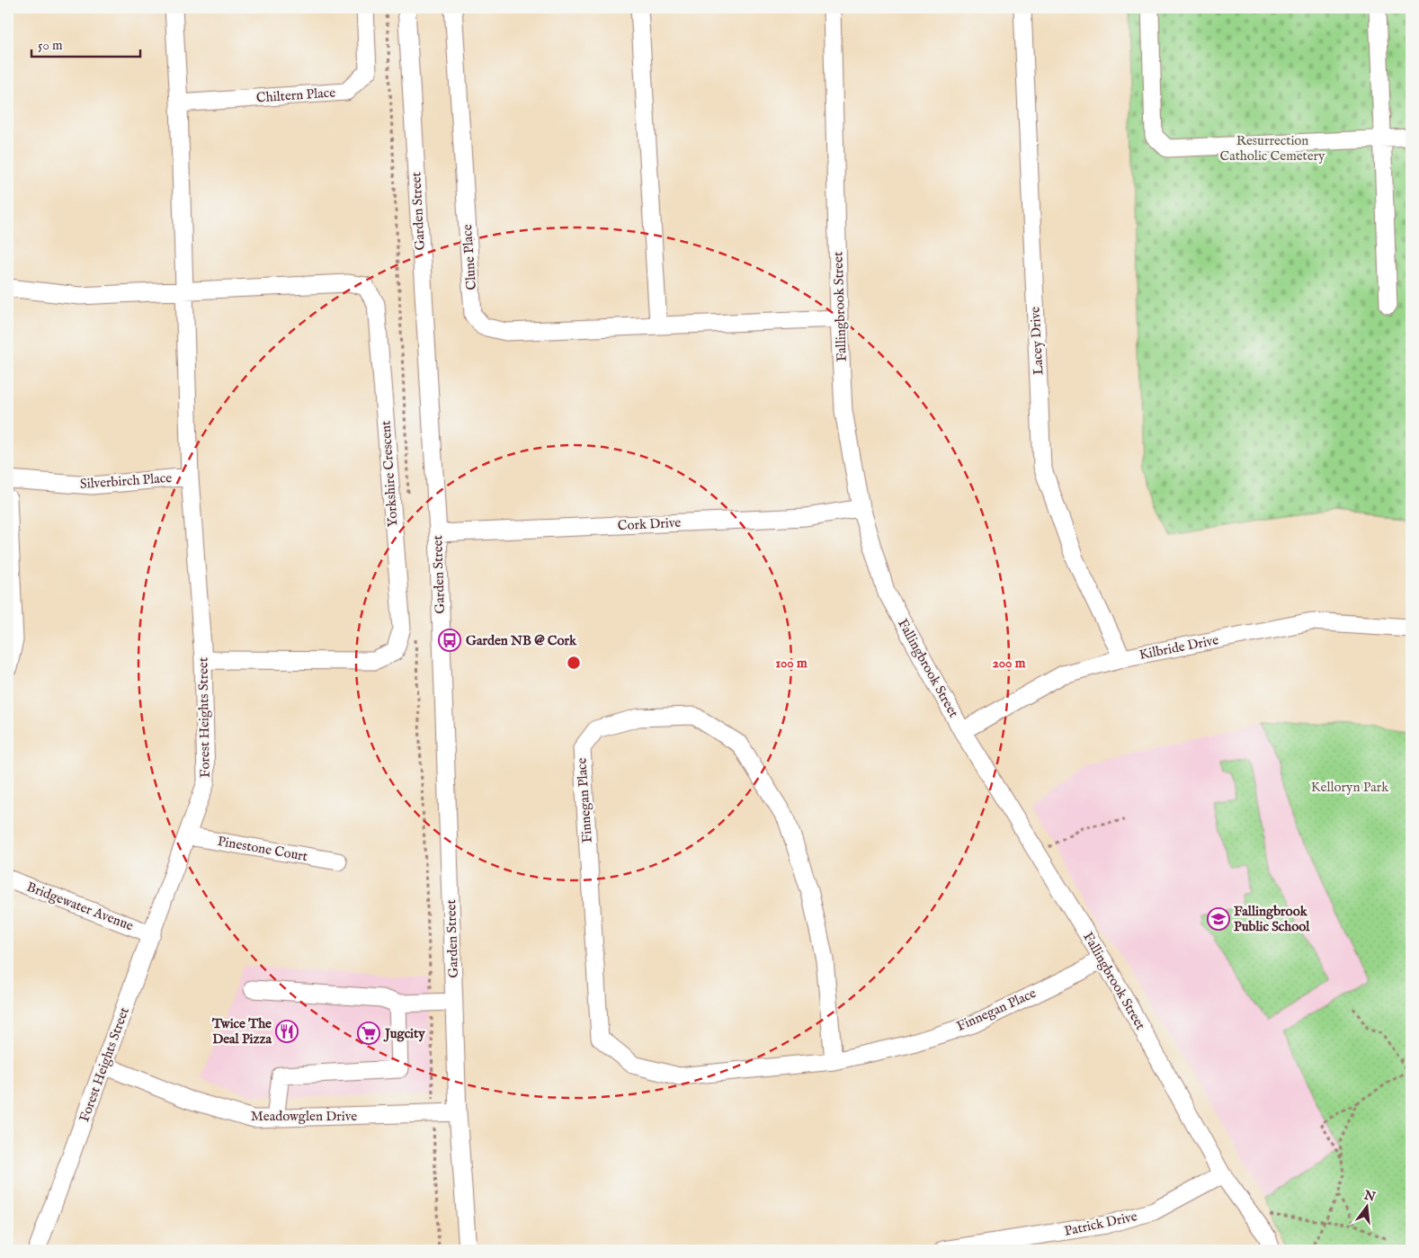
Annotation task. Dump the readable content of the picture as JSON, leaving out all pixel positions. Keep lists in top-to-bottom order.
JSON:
{
  "streets": {
    "street": [
      "Chiltern Place",
      "Garden Street",
      "Clune Place",
      "Fallingbrook Street",
      "Lacey Drive",
      "Yorkshire Crescent",
      "Silverbirch Place",
      "Cork Drive",
      "Kilbride Drive",
      "Forest Heights Street",
      "Finnegan Place",
      "Pinestone Court",
      "Bridgewater Avenue",
      "Meadowglen Drive",
      "Patrick Drive"
    ]
  },
  "crossings": [
    ["Garden Street", "Cork Drive"],
    ["Garden Street", "Meadowglen Drive"],
    ["Clune Place", "Fallingbrook Street"],
    ["Fallingbrook Street", "Cork Drive"],
    ["Fallingbrook Street", "Kilbride Drive"],
    ["Fallingbrook Street", "Finnegan Place"],
    ["Fallingbrook Street", "Patrick Drive"],
    ["Lacey Drive", "Kilbride Drive"],
    ["Yorkshire Crescent", "Forest Heights Street"],
    ["Silverbirch Place", "Forest Heights Street"],
    ["Forest Heights Street", "Pinestone Court"],
    ["Forest Heights Street", "Bridgewater Avenue"],
    ["Forest Heights Street", "Meadowglen Drive"]
  ],
  "parks": ["Resurrection Catholic Cemetery", "Kelloryn Park"],
  "places": {
    "bus stop": ["Garden NB @ Cork"],
    "school or university": ["Fallingbrook Public School"],
    "restaurant": ["Twice The Deal Pizza"],
    "supermarket": ["Jugcity"]
  },
  "scale_bar": "50 m",
  "north": "top",
  "rings": ["100 m", "200 m"]
}
